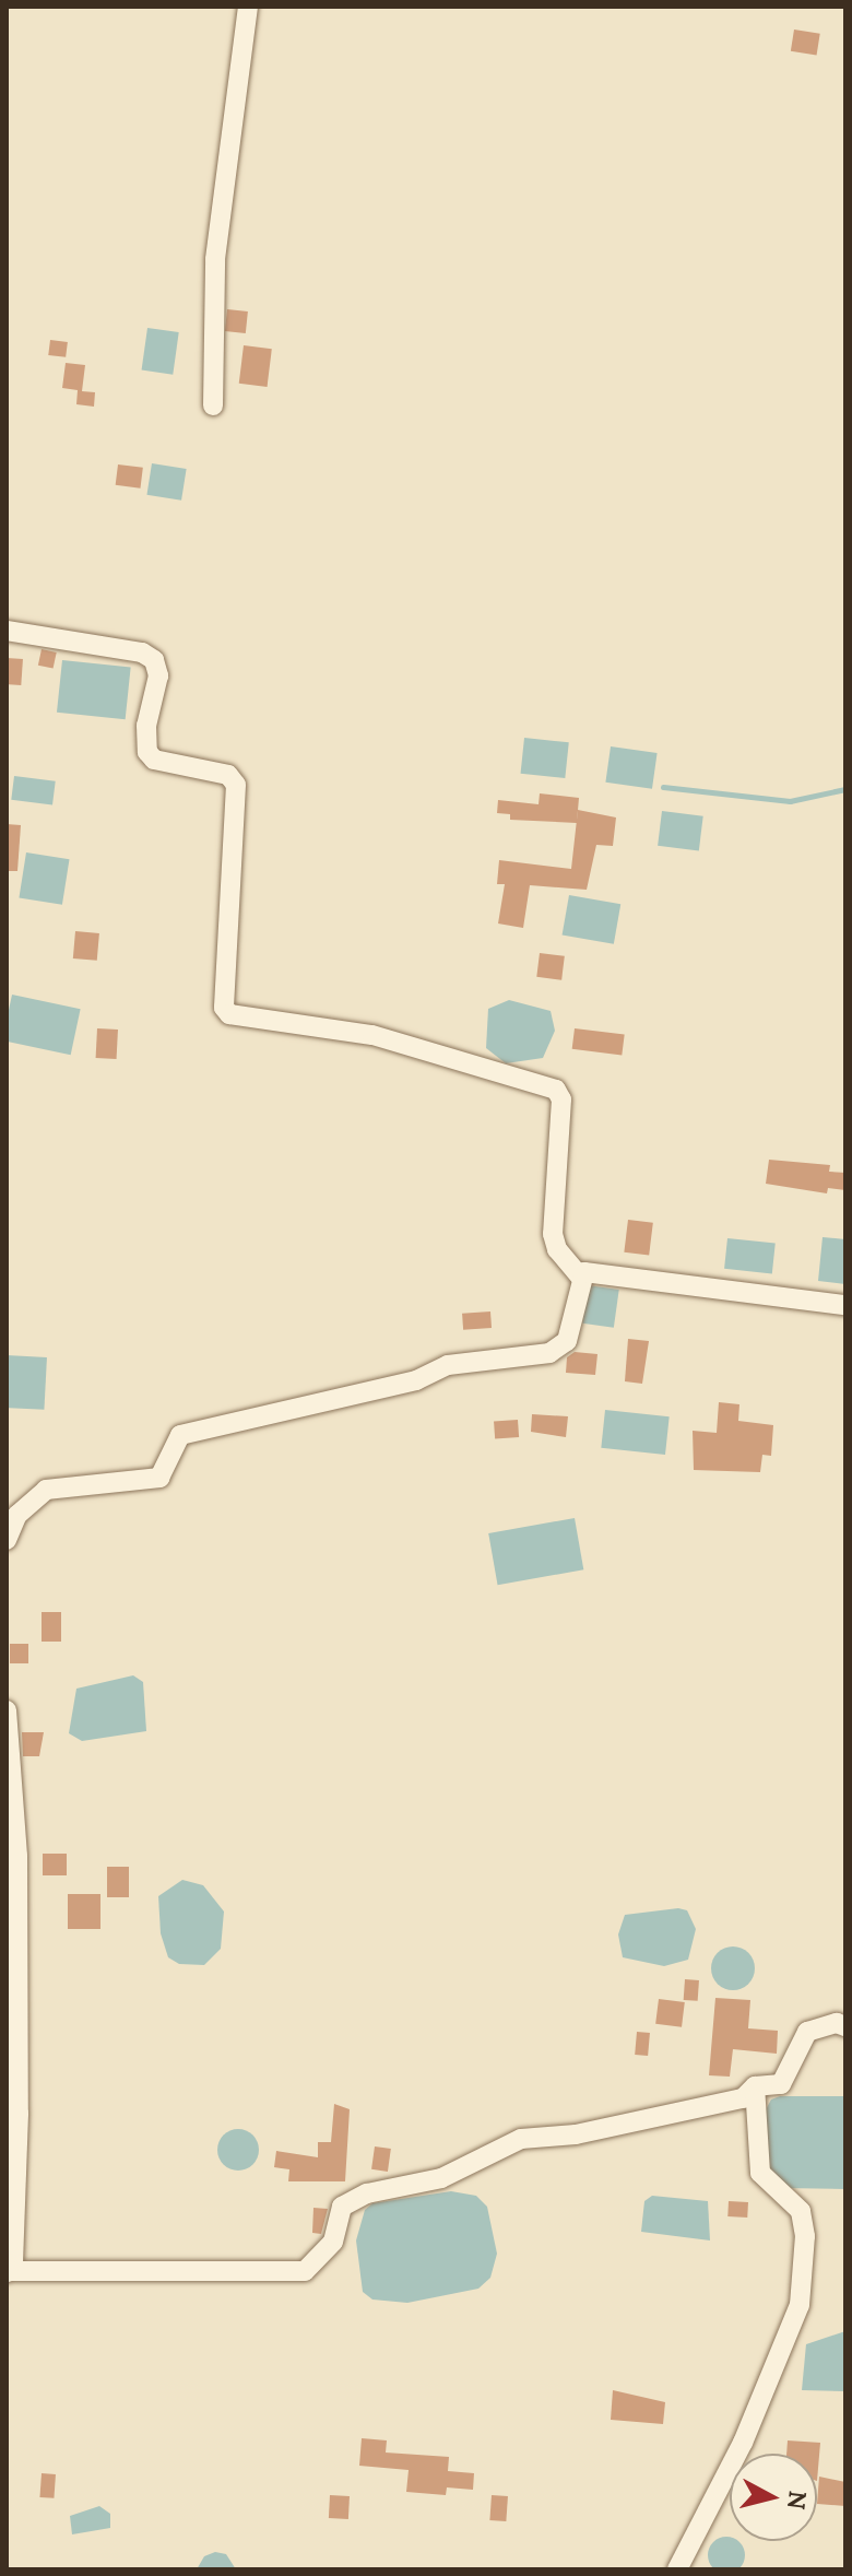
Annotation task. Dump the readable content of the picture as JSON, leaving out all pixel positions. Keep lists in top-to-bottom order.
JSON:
{
  "north": "right"
}
